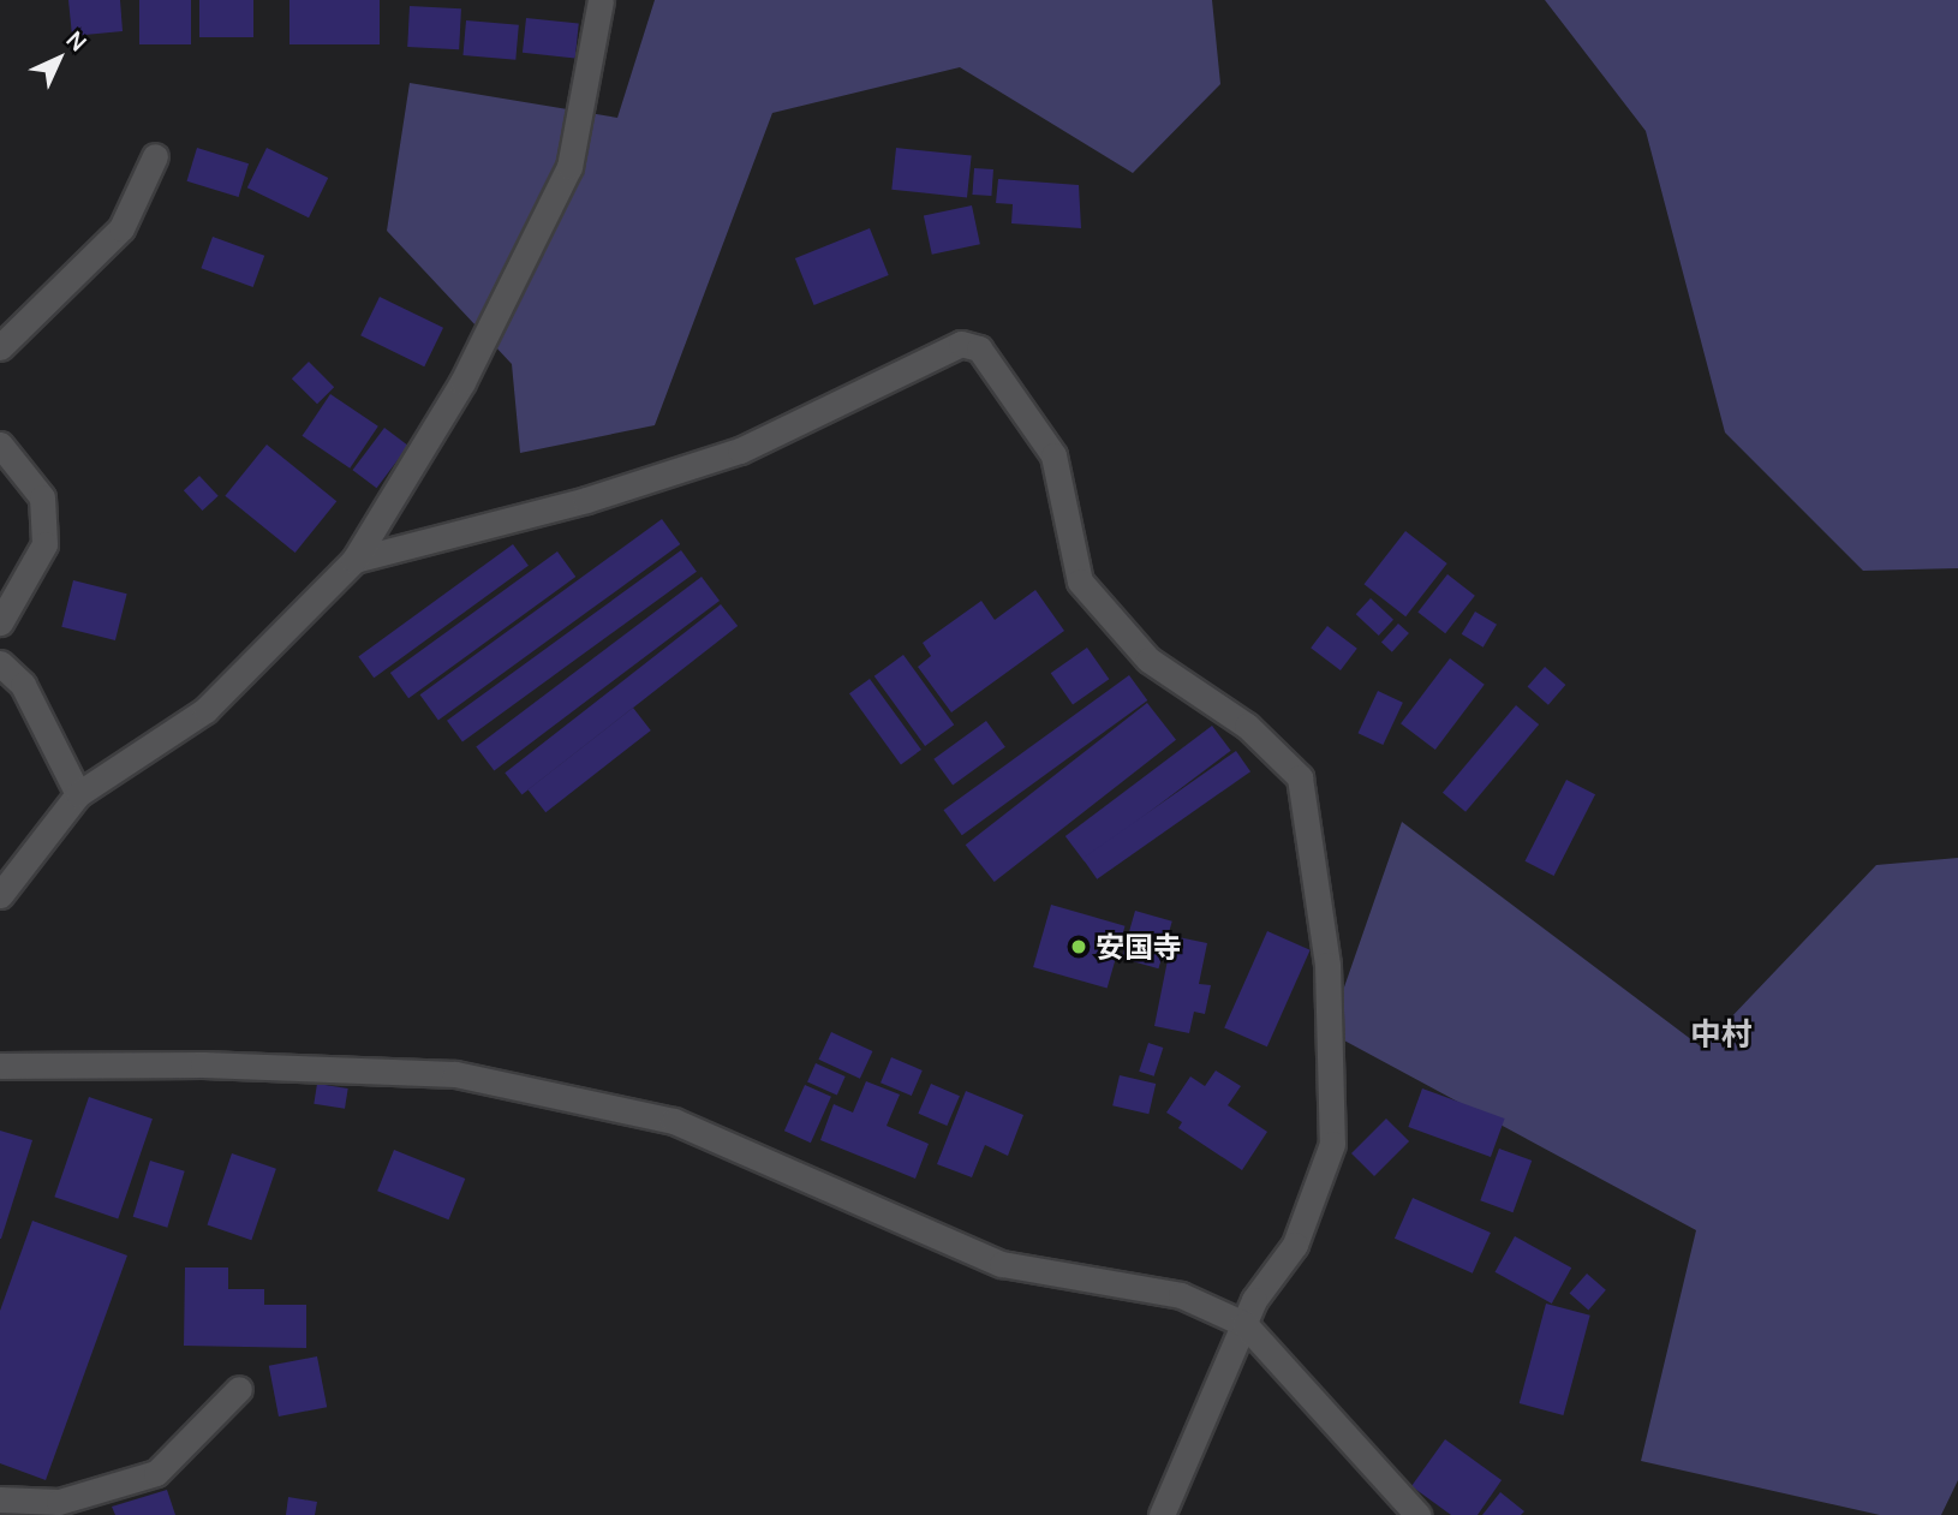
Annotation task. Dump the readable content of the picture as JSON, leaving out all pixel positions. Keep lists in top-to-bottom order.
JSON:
{
  "districts": ["中村"],
  "places": ["安国寺"],
  "north": "top right"
}
